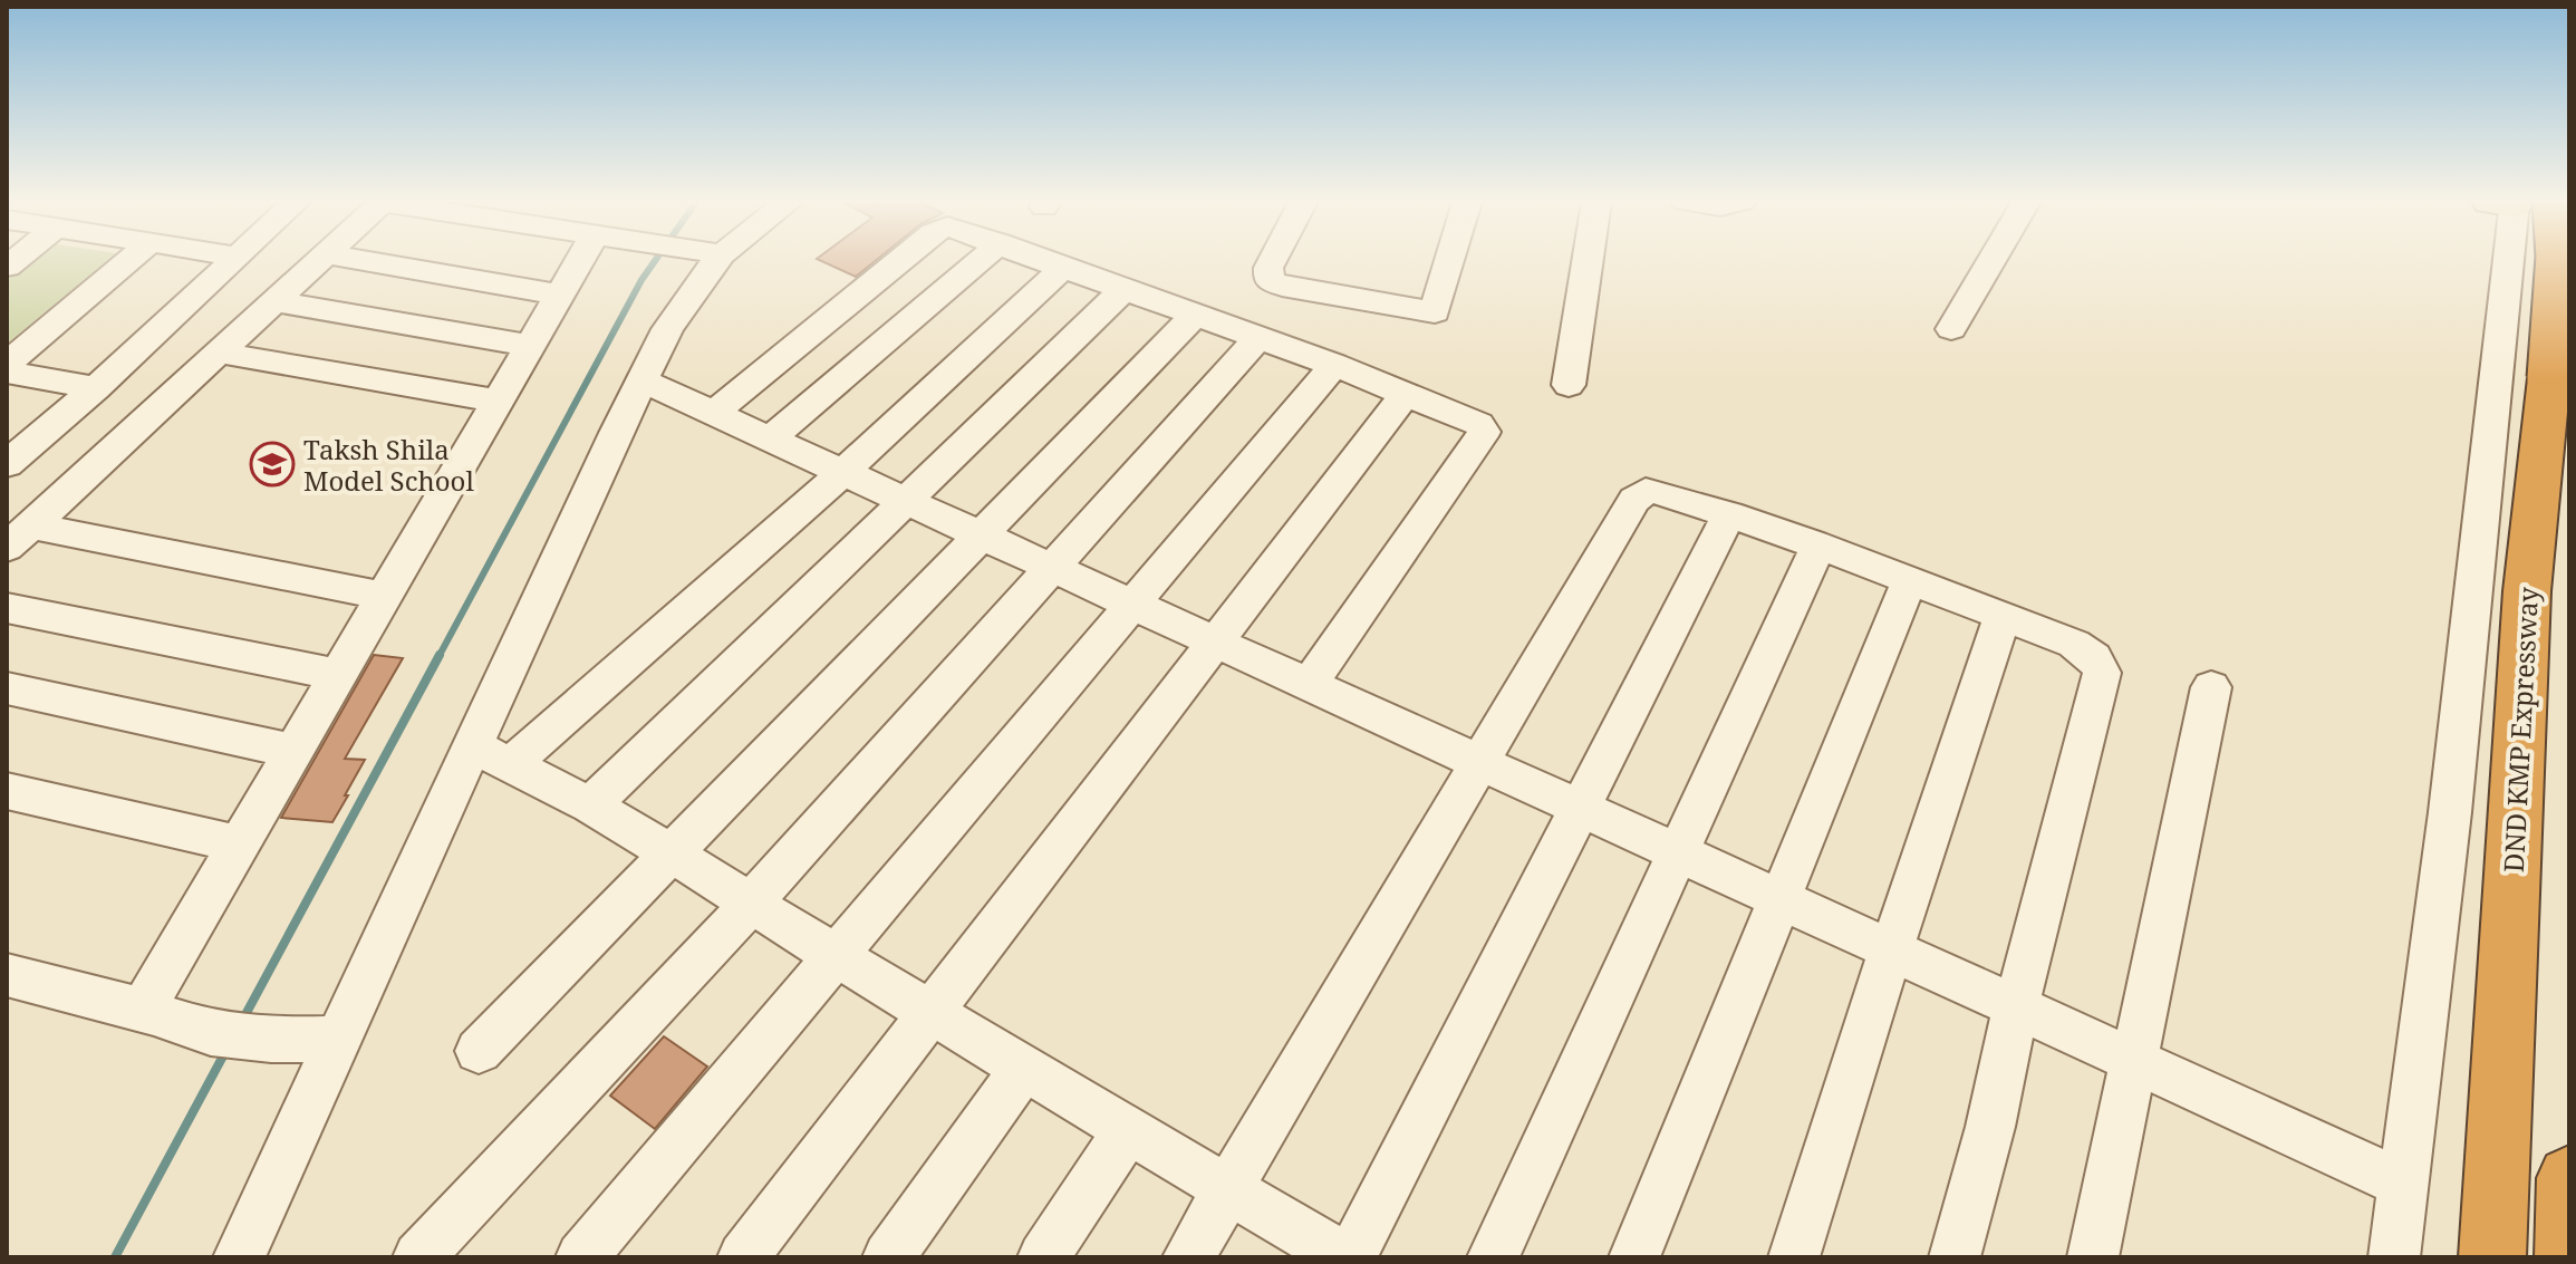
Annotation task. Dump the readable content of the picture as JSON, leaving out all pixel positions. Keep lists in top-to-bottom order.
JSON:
{
  "streets": {
    "highway": ["DND KMP Expressway"]
  },
  "places": {
    "school or university": ["Taksh Shila Model School"]
  }
}
